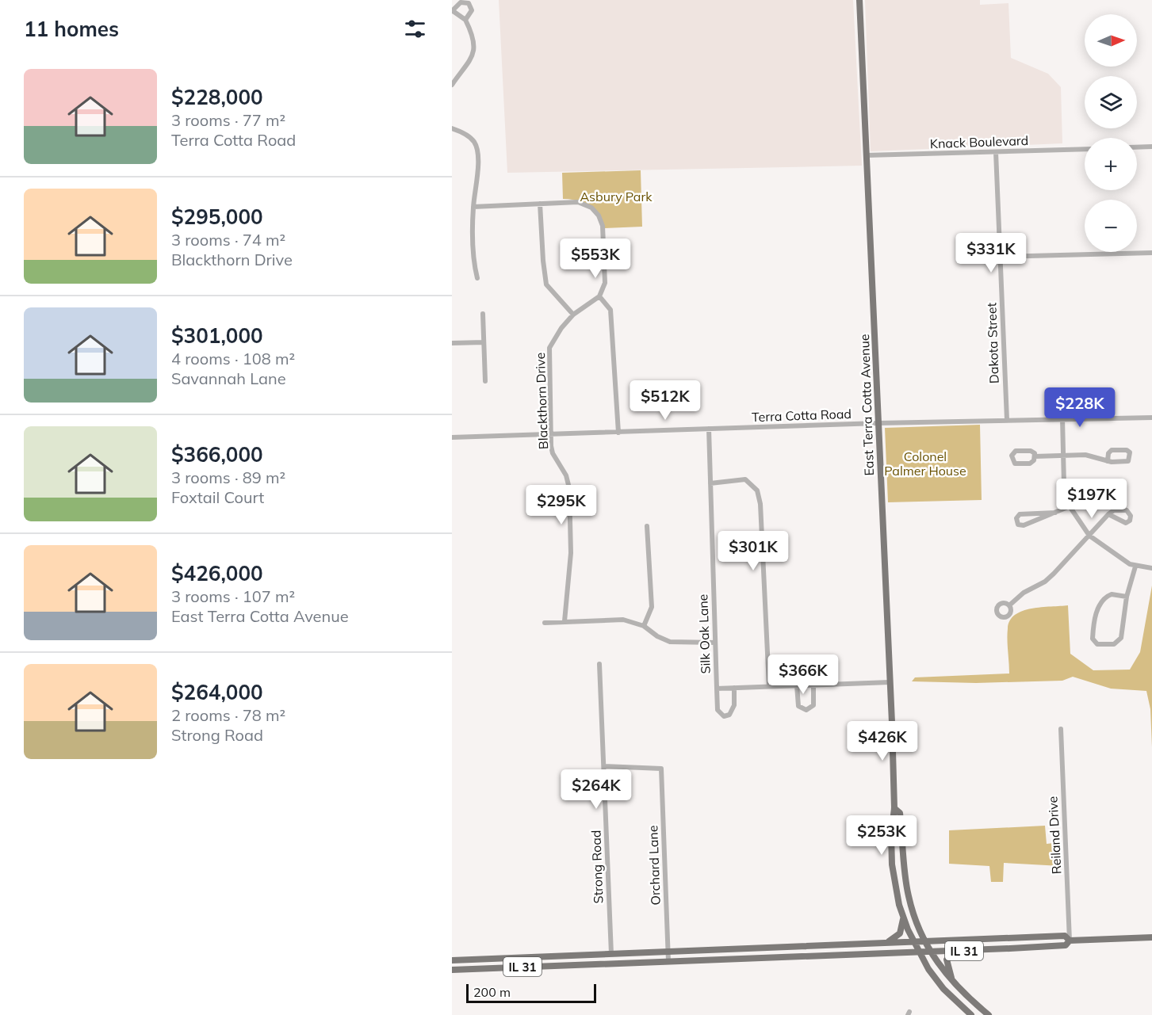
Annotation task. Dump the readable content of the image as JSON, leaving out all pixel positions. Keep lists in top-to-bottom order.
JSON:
{
  "streets": {
    "main road": ["East Terra Cotta Avenue", "IL 31"],
    "street": [
      "Knack Boulevard",
      "Dakota Street",
      "Blackthorn Drive",
      "Terra Cotta Road",
      "Silk Oak Lane",
      "Reiland Drive",
      "Orchard Lane",
      "Strong Road"
    ]
  },
  "crossings": [
    ["Knack Boulevard", "Dakota Street"],
    ["Knack Boulevard", "East Terra Cotta Avenue"],
    ["Dakota Street", "Terra Cotta Road"],
    ["Blackthorn Drive", "Terra Cotta Road"],
    ["East Terra Cotta Avenue", "Terra Cotta Road"],
    ["East Terra Cotta Avenue", "IL 31"],
    ["Terra Cotta Road", "Silk Oak Lane"],
    ["Reiland Drive", "IL 31"],
    ["Orchard Lane", "Strong Road"],
    ["Orchard Lane", "IL 31"],
    ["Strong Road", "IL 31"]
  ],
  "parks": ["Asbury Park", "Colonel Palmer House"],
  "scale_bar": "200 m",
  "north": "right",
  "page": {
    "heading": "11 homes",
    "map_buttons": ["+", "−"],
    "list": [
      {
        "name": "$228,000",
        "note": "3 rooms · 77 m² · Terra Cotta Road"
      },
      {
        "name": "$295,000",
        "note": "3 rooms · 74 m² · Blackthorn Drive"
      },
      {
        "name": "$301,000",
        "note": "4 rooms · 108 m² · Savannah Lane"
      },
      {
        "name": "$366,000",
        "note": "3 rooms · 89 m² · Foxtail Court"
      },
      {
        "name": "$426,000",
        "note": "3 rooms · 107 m² · East Terra Cotta Avenue"
      },
      {
        "name": "$264,000",
        "note": "2 rooms · 78 m² · Strong Road"
      }
    ],
    "price": [
      "$331K",
      "$553K",
      "$512K",
      "$228K",
      "$197K",
      "$295K",
      "$301K",
      "$366K",
      "$426K",
      "$264K",
      "$253K"
    ],
    "scale": "200 m"
  }
}
